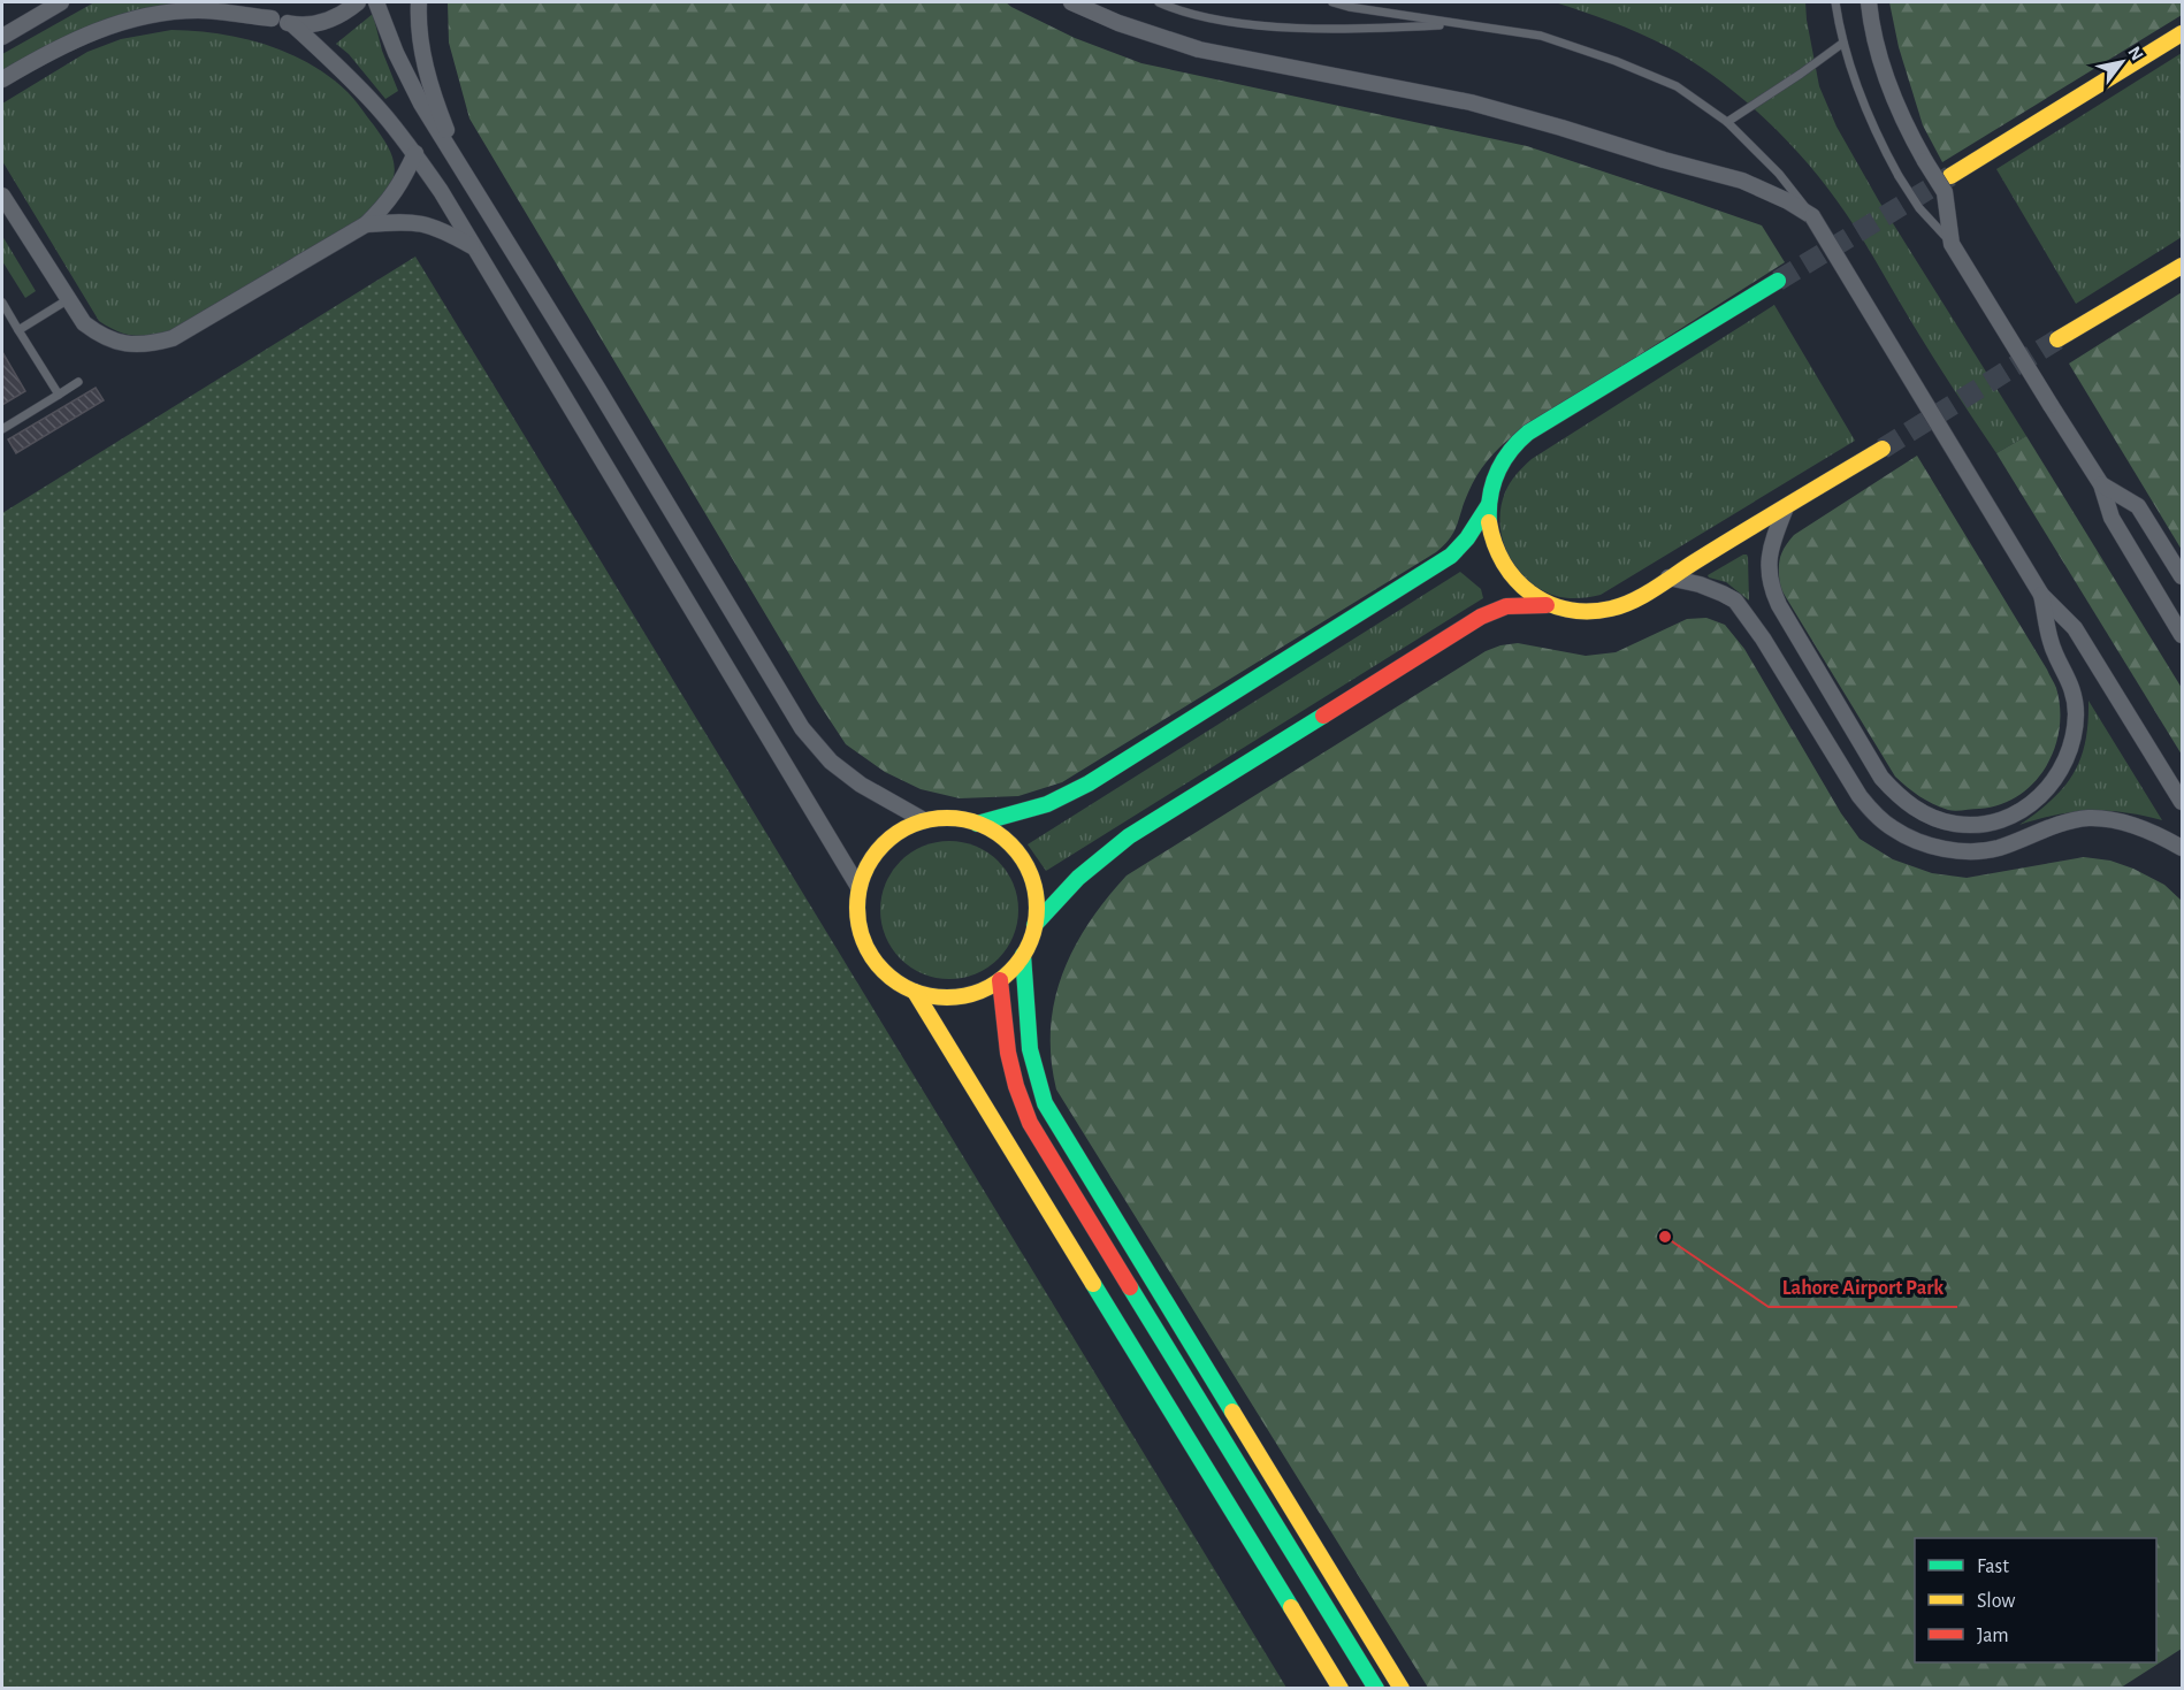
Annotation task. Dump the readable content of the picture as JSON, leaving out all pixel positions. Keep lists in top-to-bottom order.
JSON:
{
  "places": ["Lahore Airport Park"],
  "legend": ["Fast", "Slow", "Jam"],
  "north": "top right"
}
